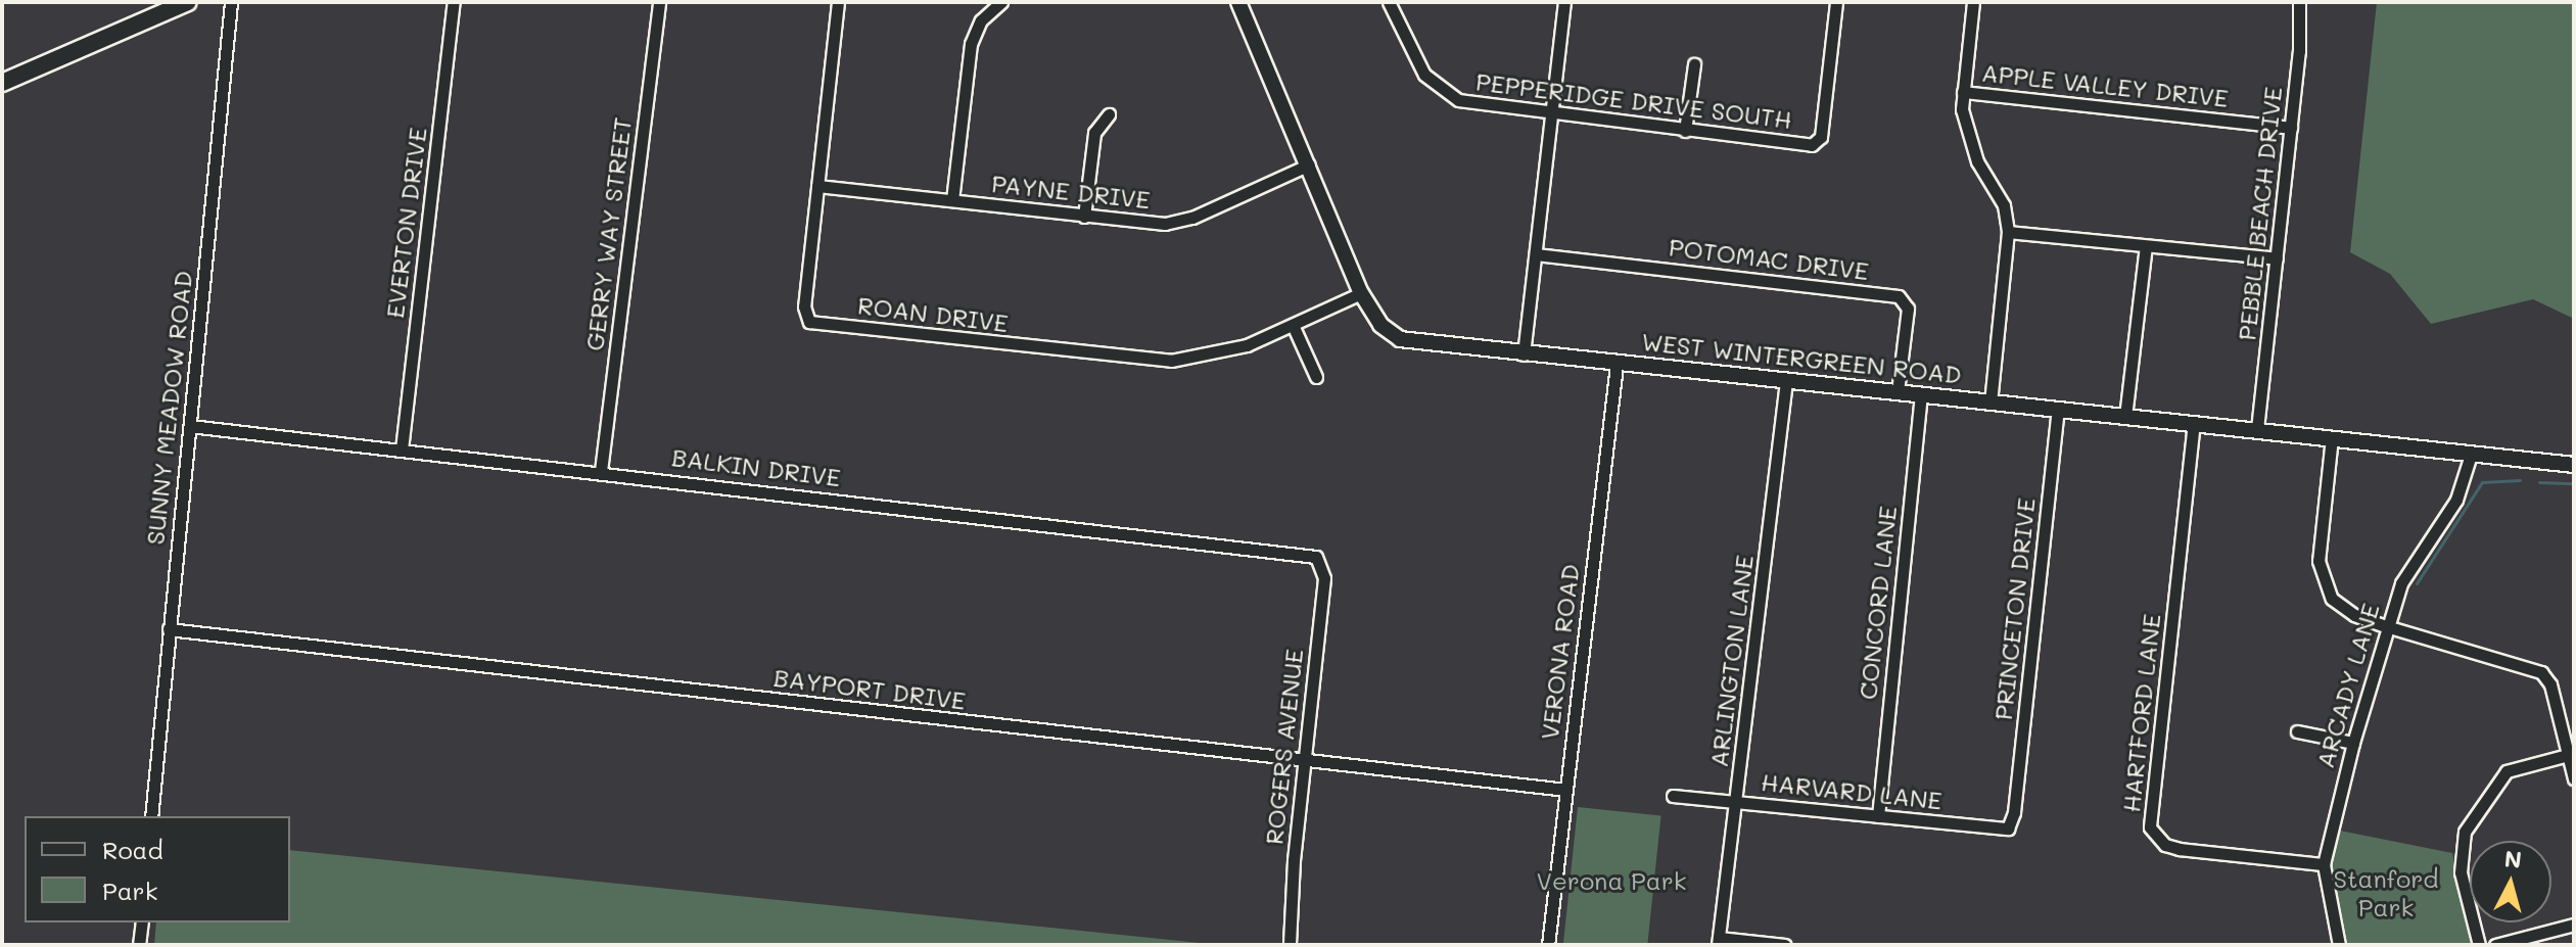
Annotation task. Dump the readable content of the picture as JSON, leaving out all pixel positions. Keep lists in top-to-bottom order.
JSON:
{
  "streets": {
    "street": [
      "APPLE VALLEY DRIVE",
      "PEPPERIDGE DRIVE SOUTH",
      "PAYNE DRIVE",
      "PEBBLE BEACH DRIVE",
      "EVERTON DRIVE",
      "GERRY WAY STREET",
      "POTOMAC DRIVE",
      "ROAN DRIVE",
      "WEST WINTERGREEN ROAD",
      "SUNNY MEADOW ROAD",
      "BALKIN DRIVE",
      "CONCORD LANE",
      "PRINCETON DRIVE",
      "VERONA ROAD",
      "ARLINGTON LANE",
      "ARCADY LANE",
      "BAYPORT DRIVE",
      "HARTFORD LANE",
      "ROGERS AVENUE",
      "HARVARD LANE"
    ]
  },
  "crossings": [
    ["APPLE VALLEY DRIVE", "PEBBLE BEACH DRIVE"],
    ["PAYNE DRIVE", "ROAN DRIVE"],
    ["PAYNE DRIVE", "WEST WINTERGREEN ROAD"],
    ["PEBBLE BEACH DRIVE", "WEST WINTERGREEN ROAD"],
    ["EVERTON DRIVE", "BALKIN DRIVE"],
    ["GERRY WAY STREET", "BALKIN DRIVE"],
    ["POTOMAC DRIVE", "WEST WINTERGREEN ROAD"],
    ["ROAN DRIVE", "WEST WINTERGREEN ROAD"],
    ["WEST WINTERGREEN ROAD", "CONCORD LANE"],
    ["WEST WINTERGREEN ROAD", "PRINCETON DRIVE"],
    ["WEST WINTERGREEN ROAD", "VERONA ROAD"],
    ["WEST WINTERGREEN ROAD", "ARLINGTON LANE"],
    ["WEST WINTERGREEN ROAD", "ARCADY LANE"],
    ["WEST WINTERGREEN ROAD", "HARTFORD LANE"],
    ["SUNNY MEADOW ROAD", "BALKIN DRIVE"],
    ["SUNNY MEADOW ROAD", "BAYPORT DRIVE"],
    ["BALKIN DRIVE", "ROGERS AVENUE"],
    ["CONCORD LANE", "HARVARD LANE"],
    ["PRINCETON DRIVE", "HARVARD LANE"],
    ["VERONA ROAD", "BAYPORT DRIVE"],
    ["ARLINGTON LANE", "HARVARD LANE"],
    ["ARCADY LANE", "HARTFORD LANE"],
    ["BAYPORT DRIVE", "ROGERS AVENUE"]
  ],
  "parks": ["Stanford Park", "Verona Park"],
  "legend": ["Road", "Park"],
  "north": "top"
}
